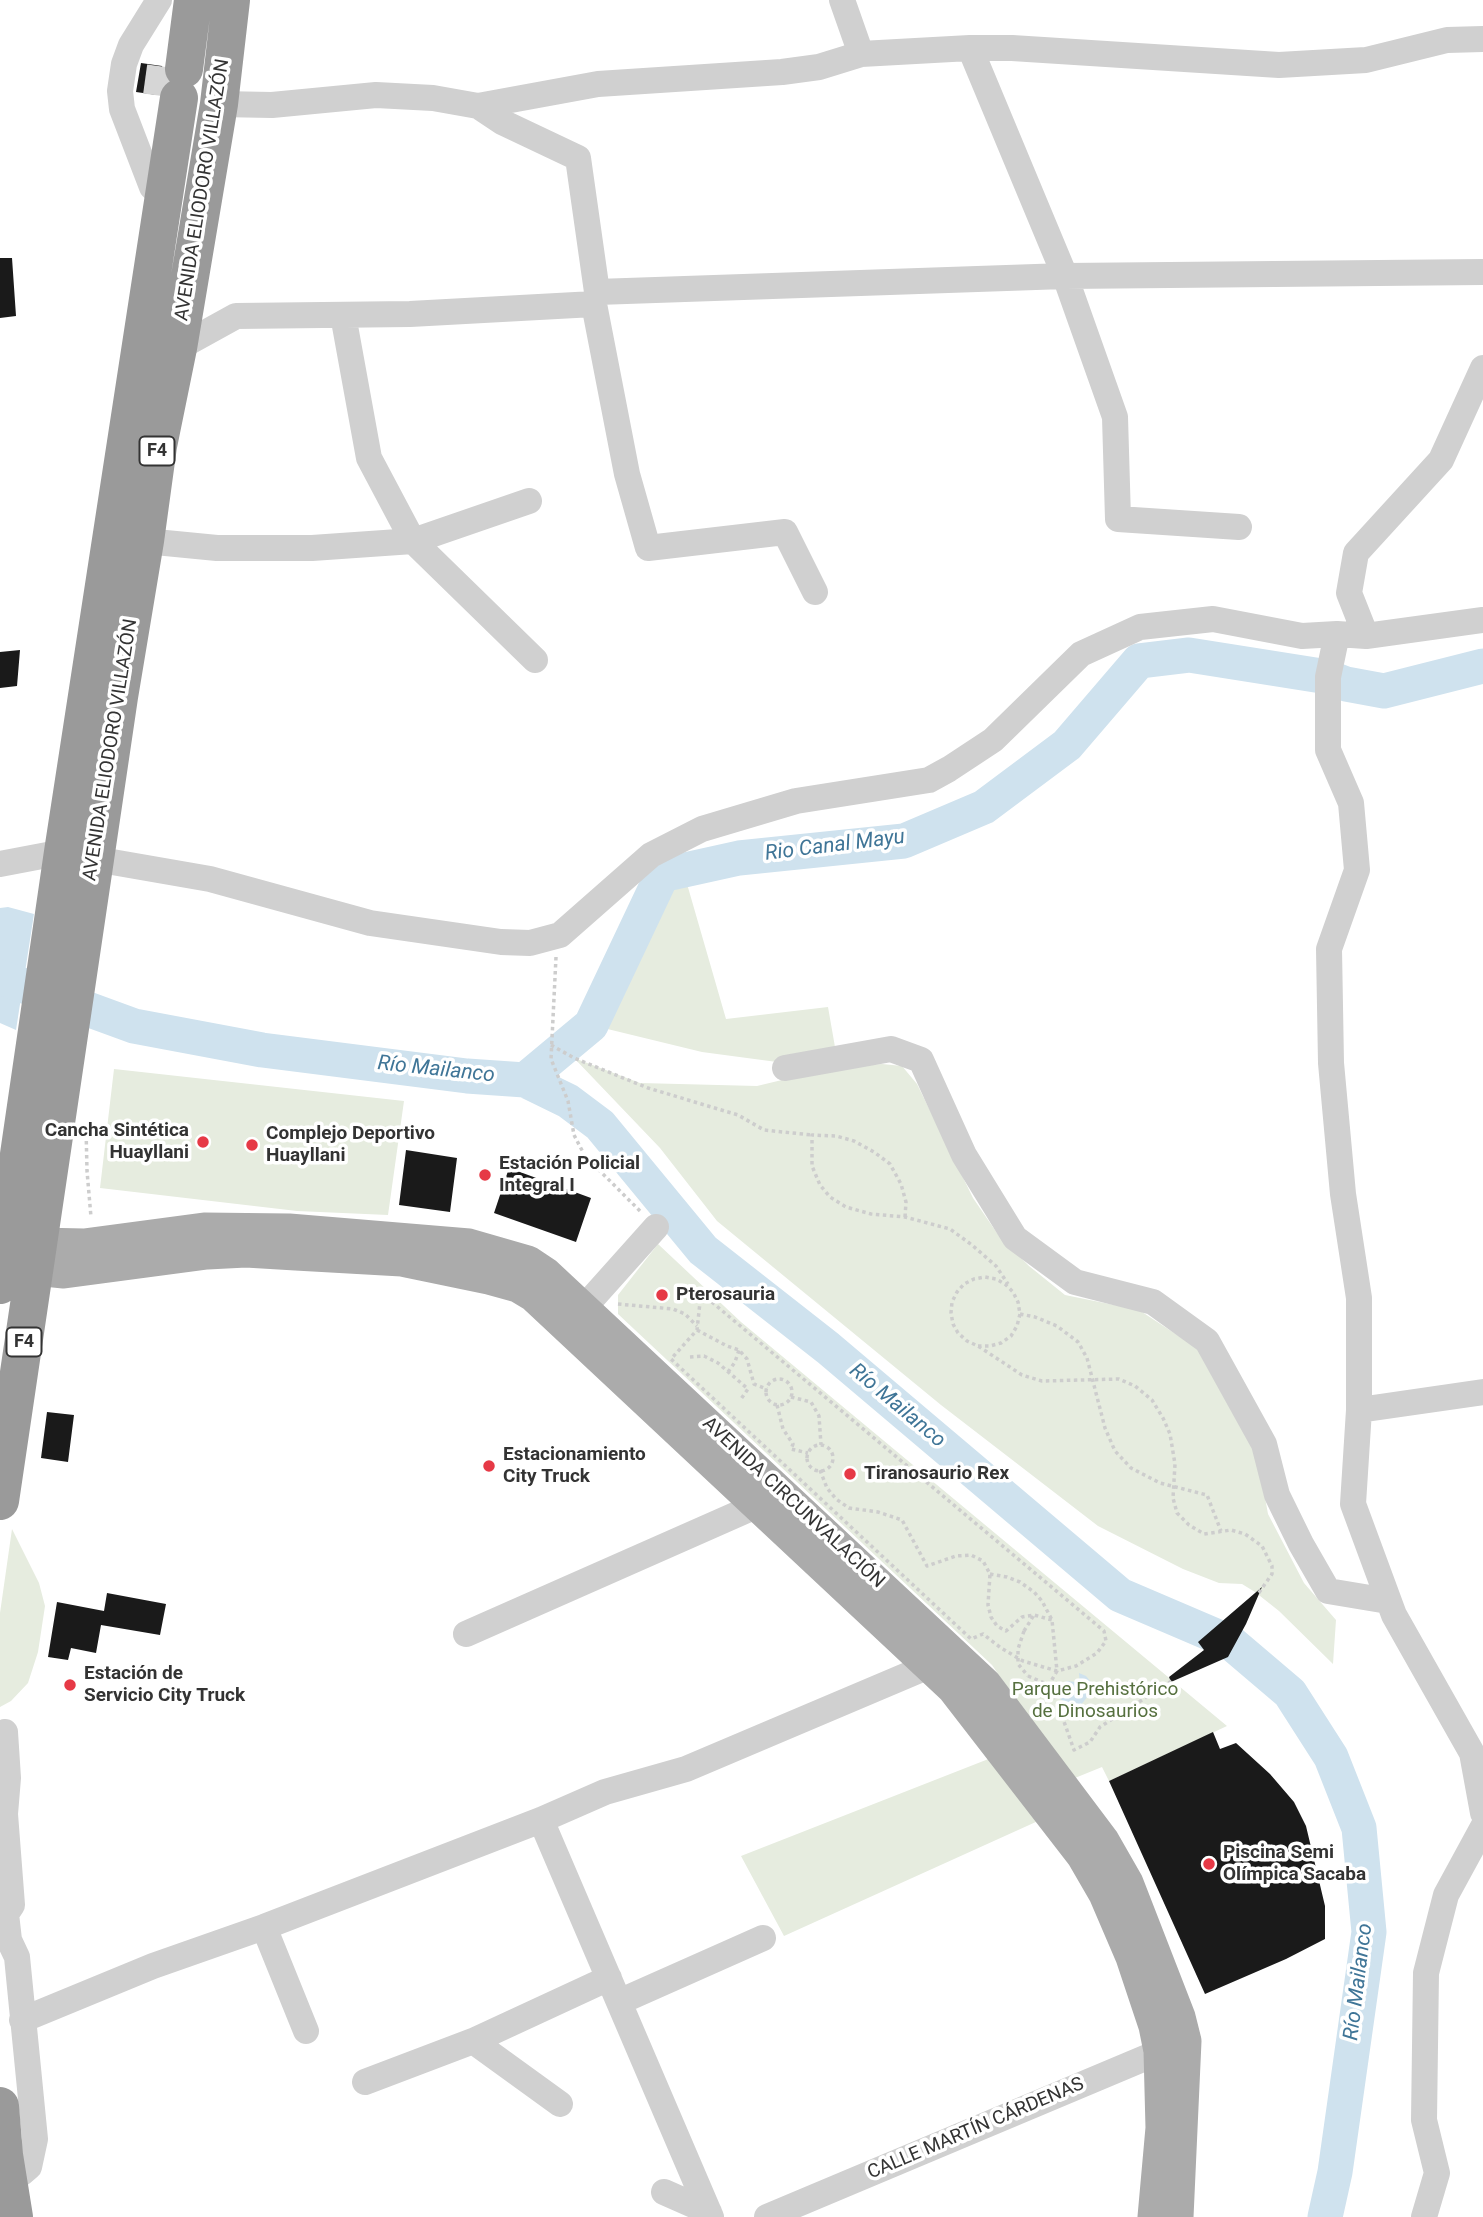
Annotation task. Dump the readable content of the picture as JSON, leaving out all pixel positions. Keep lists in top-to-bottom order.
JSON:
{
  "streets": {
    "highway": ["AVENIDA ELIODORO VILLAZÓN", "F4"],
    "main road": ["AVENIDA CIRCUNVALACIÓN"],
    "street": ["CALLE MARTÍN CÁRDENAS"]
  },
  "crossings": [
    ["AVENIDA ELIODORO VILLAZÓN", "AVENIDA CIRCUNVALACIÓN"],
    ["AVENIDA CIRCUNVALACIÓN", "CALLE MARTÍN CÁRDENAS"]
  ],
  "water": ["Rio Canal Mayu", "Río Mailanco"],
  "parks": ["Parque Prehistórico de Dinosaurios"],
  "places": [
    "Cancha Sintética Huayllani",
    "Complejo Deportivo Huayllani",
    "Estación Policial Integral I",
    "Pterosauria",
    "Estacionamiento City Truck",
    "Tiranosaurio Rex",
    "Estación de Servicio City Truck",
    "Piscina Semi Olímpica Sacaba"
  ]
}
